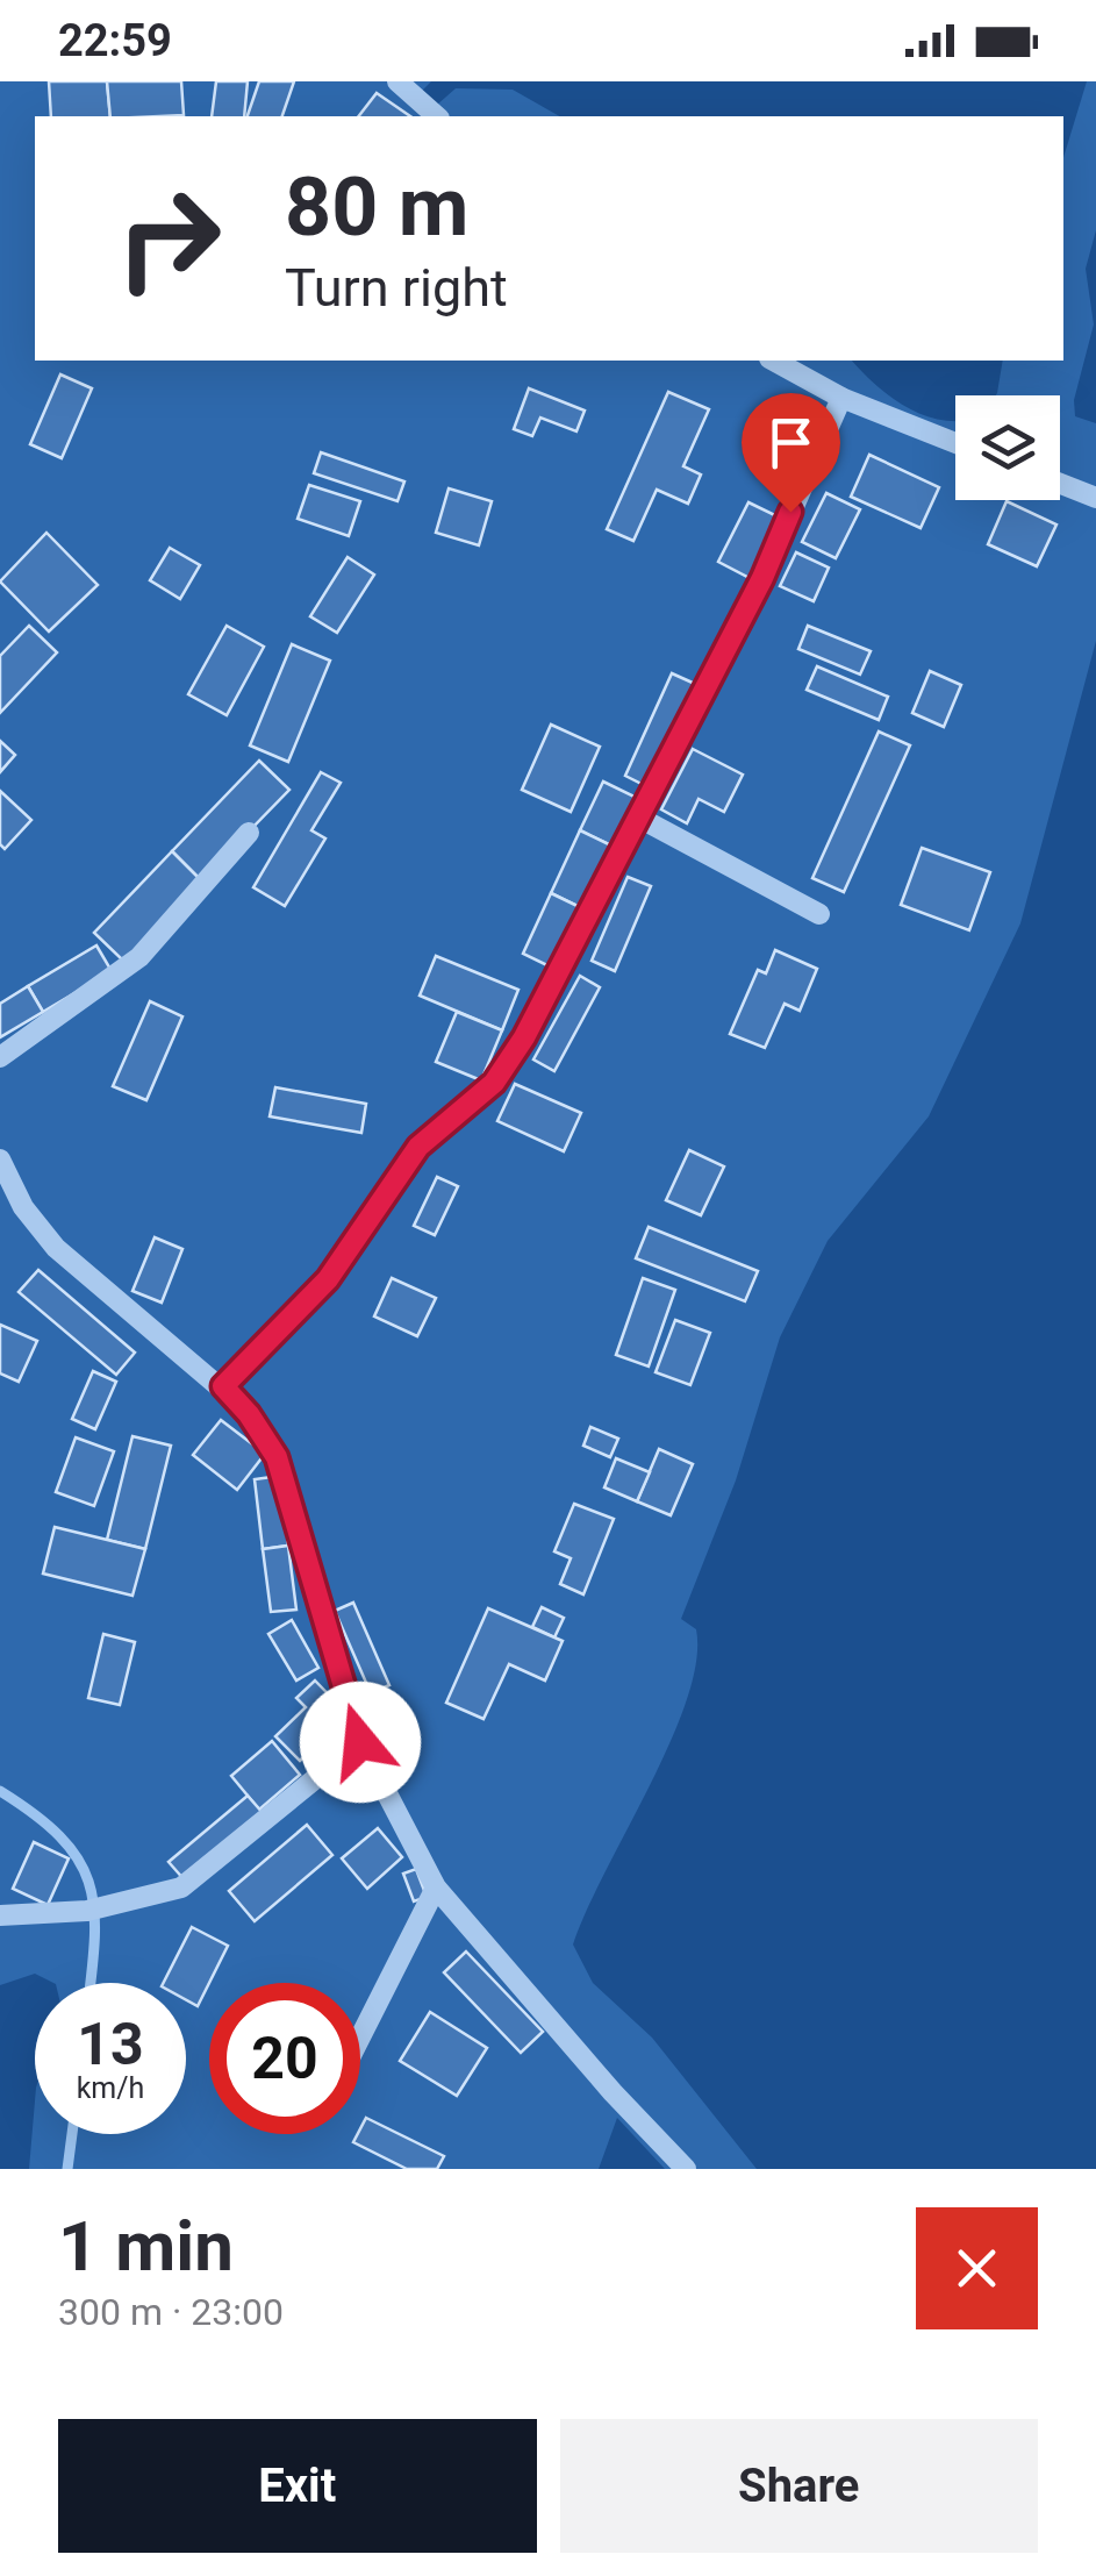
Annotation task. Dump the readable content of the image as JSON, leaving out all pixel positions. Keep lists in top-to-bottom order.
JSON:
{
  "page": {
    "status": "22:59",
    "turn": ["80 m", "Turn right"],
    "speed": "13 km/h",
    "limit": "20",
    "heading": ["1 min", "300 m · 23:00"],
    "buttons": ["Exit", "Share"]
  }
}
